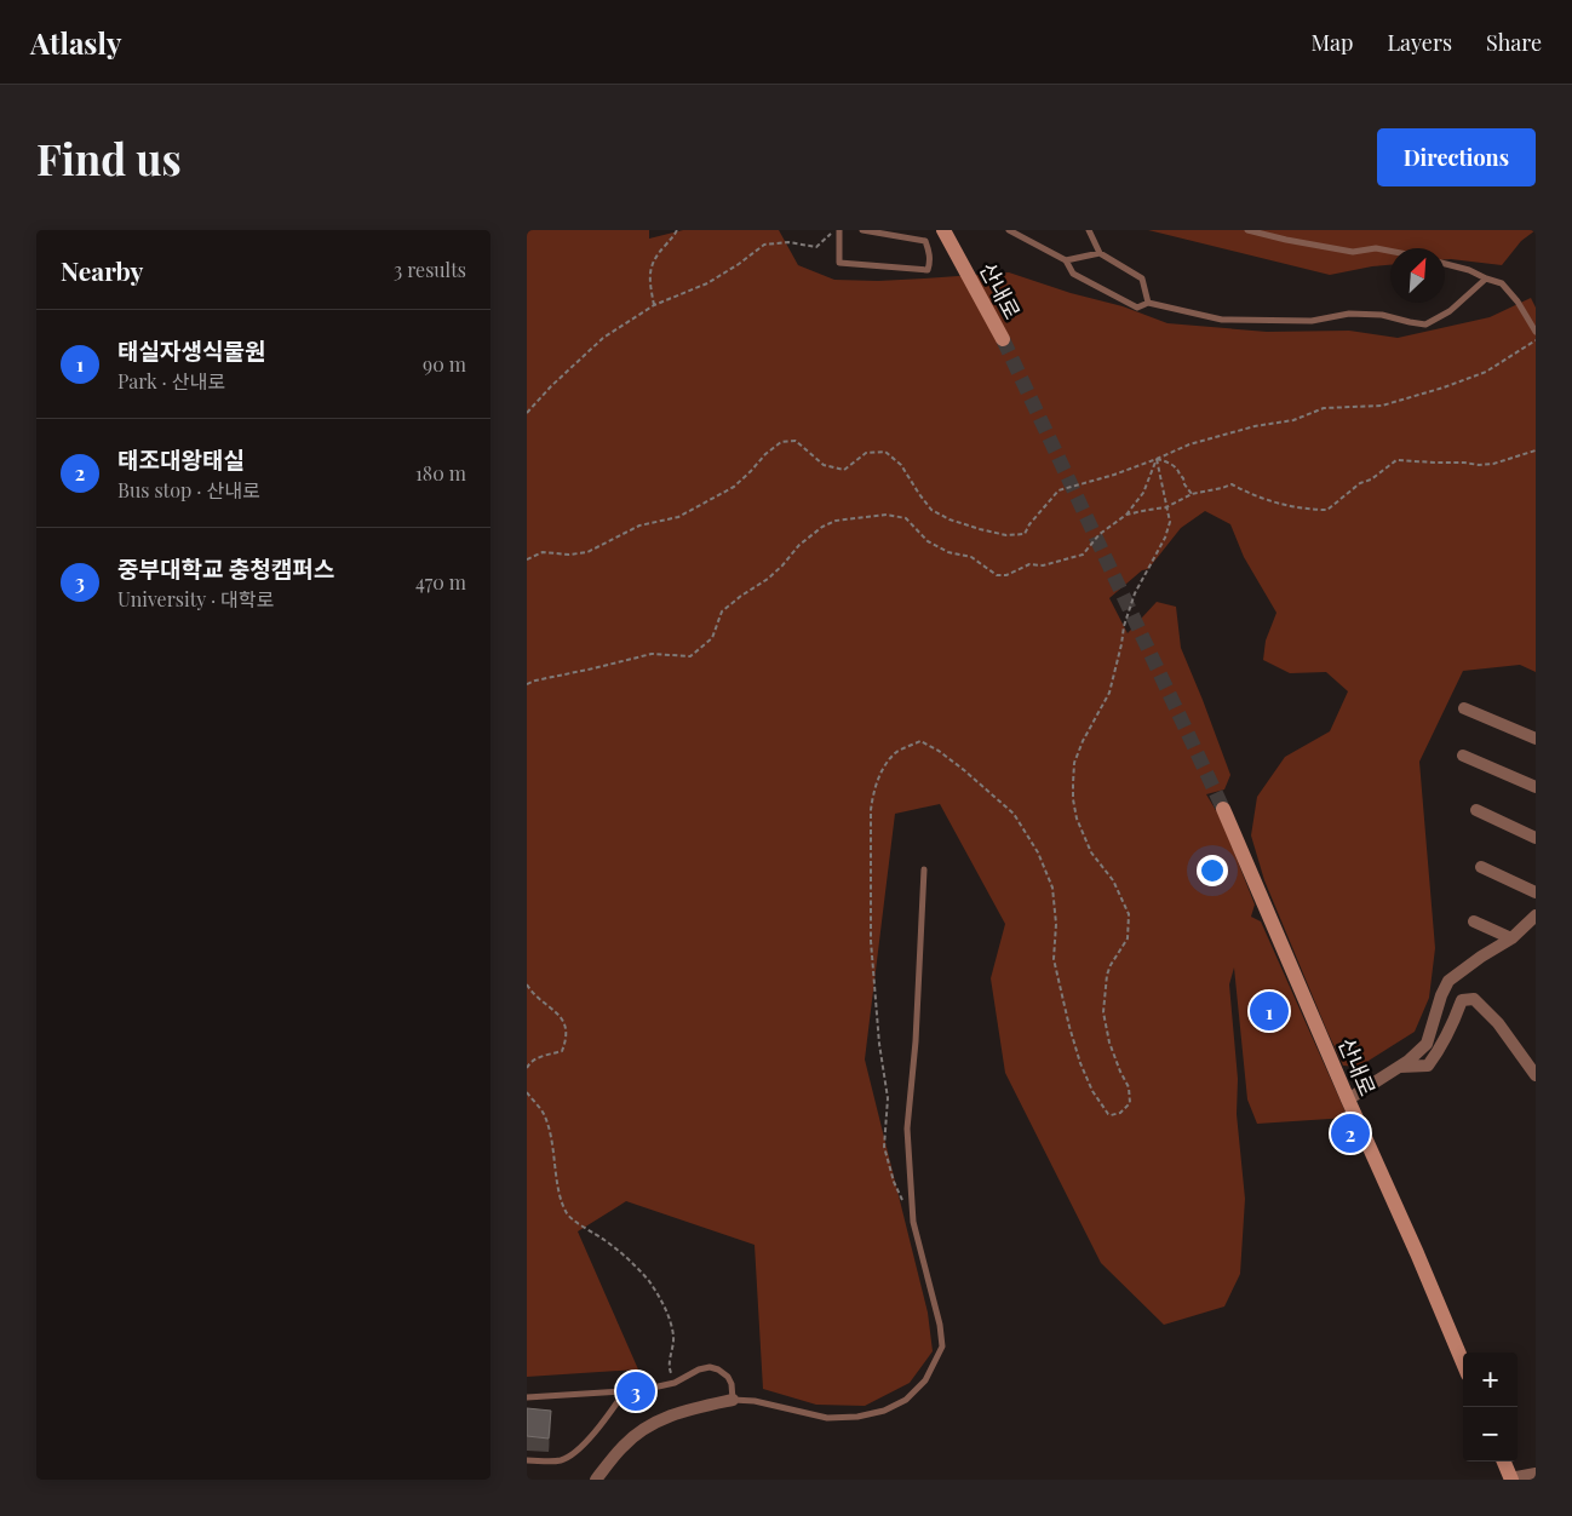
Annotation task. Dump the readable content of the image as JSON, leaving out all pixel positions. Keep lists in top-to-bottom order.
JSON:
{
  "streets": {
    "street": ["산내로"]
  },
  "north": "top right",
  "page": {
    "header": "Atlasly",
    "nav": ["Map", "Layers", "Share"],
    "buttons": "Directions",
    "title": "Find us",
    "heading": ["Nearby", "3 results"],
    "list": [
      {
        "mark": "1",
        "name": "태실자생식물원",
        "note": "Park · 산내로",
        "value": "90 m"
      },
      {
        "mark": "2",
        "name": "태조대왕태실",
        "note": "Bus stop · 산내로",
        "value": "180 m"
      },
      {
        "mark": "3",
        "name": "중부대학교 충청캠퍼스",
        "note": "University · 대학로",
        "value": "470 m"
      }
    ],
    "pins": ["1", "2", "3"],
    "map_buttons": ["+", "−"]
  }
}
